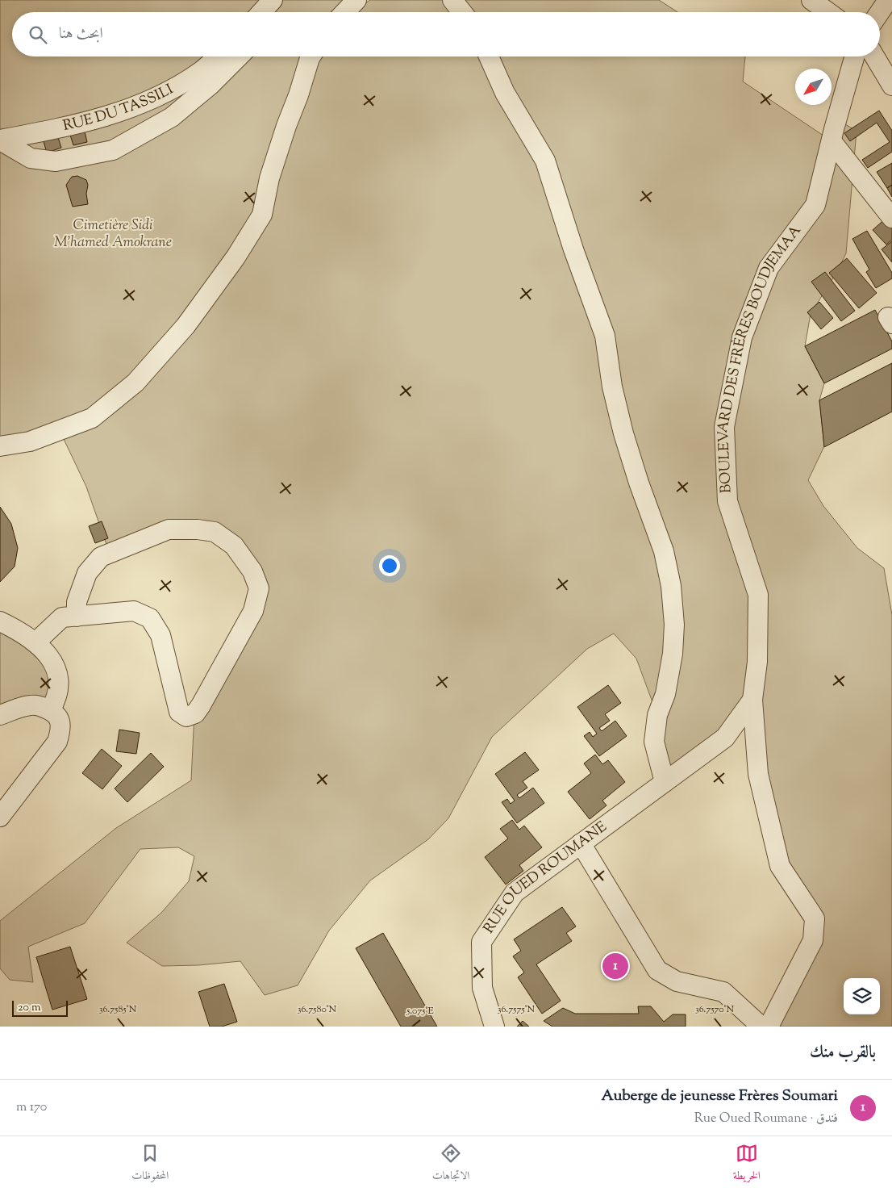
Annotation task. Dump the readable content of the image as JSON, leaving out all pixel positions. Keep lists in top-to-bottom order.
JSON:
{
  "streets": {
    "street": ["RUE DU TASSILI", "BOULEVARD DES FRÈRES BOUDJEMAA", "RUE OUED ROUMANE"]
  },
  "crossings": [
    ["BOULEVARD DES FRÈRES BOUDJEMAA", "RUE OUED ROUMANE"]
  ],
  "parks": ["Cimetière Sidi M'hamed Amokrane"],
  "scale_bar": "20 m",
  "north": "bottom left",
  "page": {
    "search": "ابحث هنا",
    "pins": "1",
    "scale": "20 m",
    "heading": "بالقرب منك",
    "list": [
      {
        "mark": "1",
        "name": "Auberge de jeunesse Frères Soumari",
        "note": "فندق · Rue Oued Roumane",
        "value": "170 m"
      }
    ],
    "nav": ["الخريطة", "الاتجاهات", "المحفوظات"]
  },
  "coordinates": [
    "36.7585°N",
    "36.7580°N",
    "36.7575°N",
    "36.7570°N",
    "5.075°E"
  ]
}
